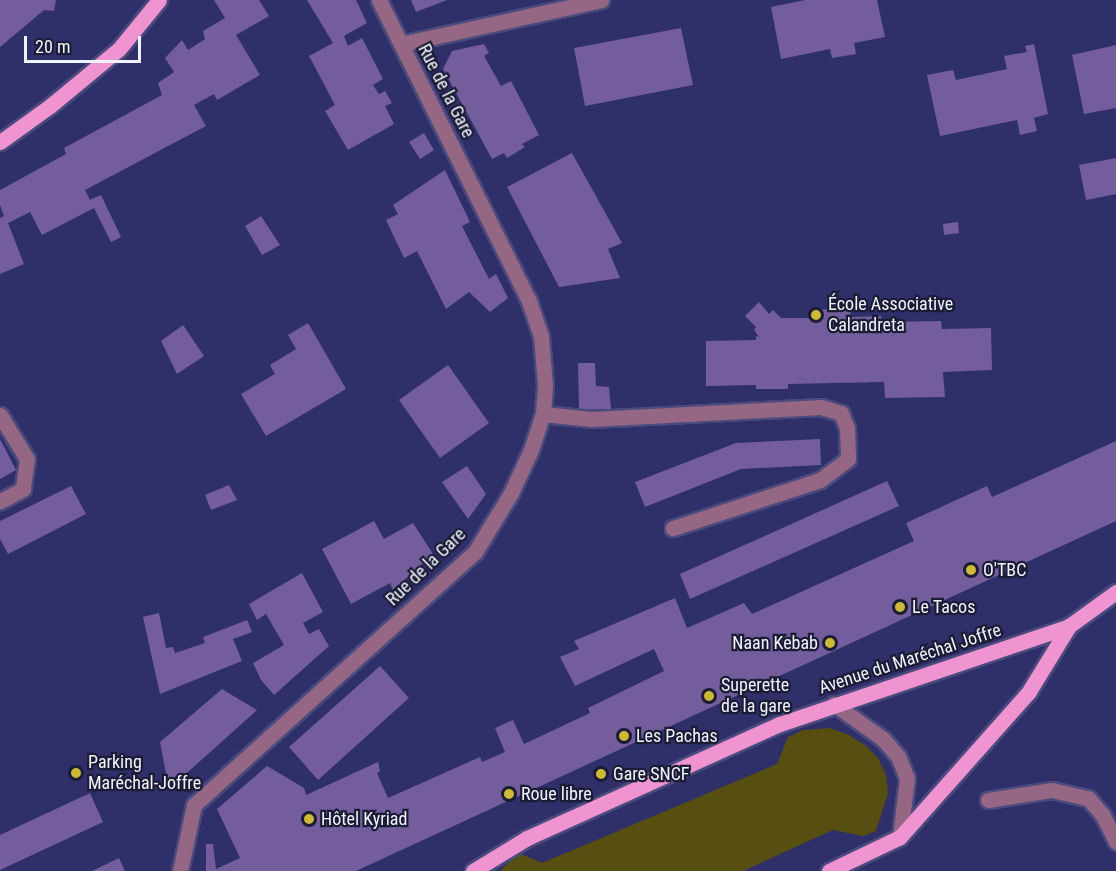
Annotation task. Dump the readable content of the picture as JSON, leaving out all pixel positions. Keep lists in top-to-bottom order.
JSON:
{
  "streets": {
    "main road": ["Avenue du Maréchal Joffre"],
    "street": ["Rue de la Gare"]
  },
  "places": [
    "École Associative Calandreta",
    "O'TBC",
    "Le Tacos",
    "Naan Kebab",
    "Superette de la gare",
    "Les Pachas",
    "Parking Maréchal-Joffre",
    "Gare SNCF",
    "Roue libre",
    "Hôtel Kyriad"
  ],
  "scale_bar": "20 m"
}
